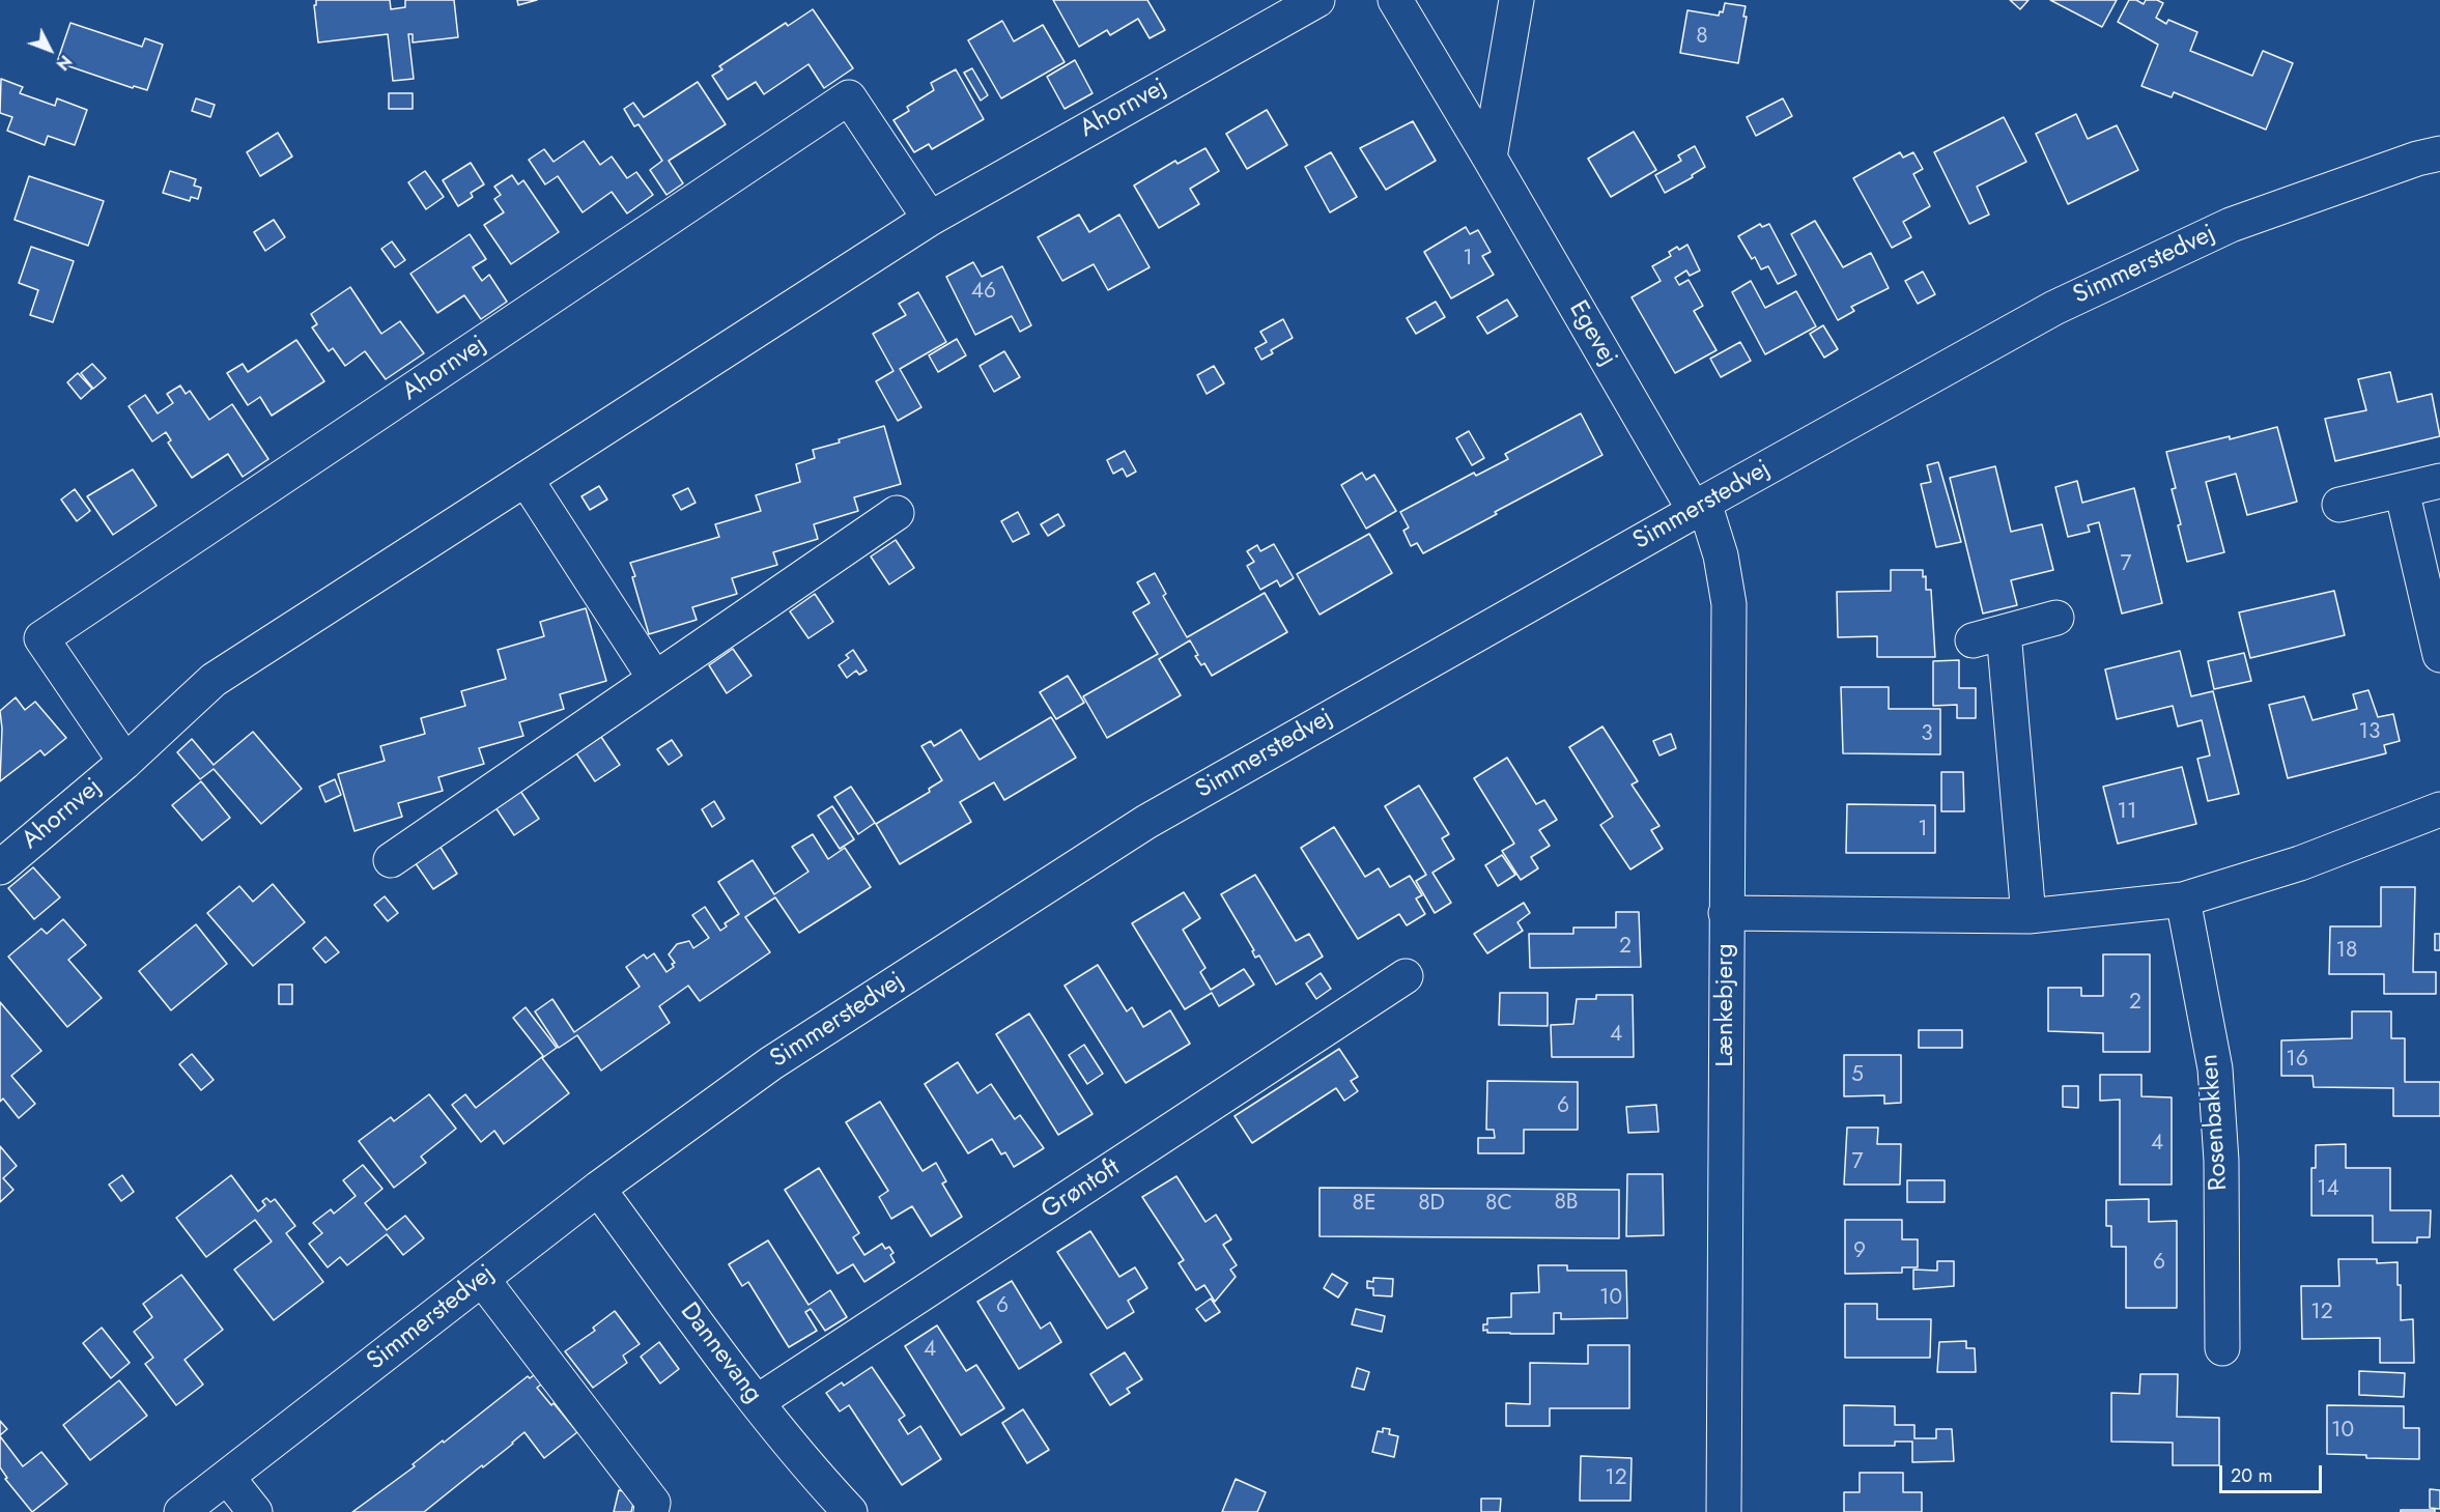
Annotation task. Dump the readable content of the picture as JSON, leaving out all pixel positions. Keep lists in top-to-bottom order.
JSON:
{
  "streets": {
    "street": [
      "Ahornvej",
      "Simmerstedvej",
      "Egevej",
      "Lænkebjerg",
      "Rosenbakken",
      "Grøntoft",
      "Dannevang"
    ]
  },
  "crossings": [
    ["Simmerstedvej", "Egevej"],
    ["Simmerstedvej", "Lænkebjerg"],
    ["Simmerstedvej", "Dannevang"],
    ["Egevej", "Lænkebjerg"],
    ["Grøntoft", "Dannevang"]
  ],
  "house_numbers": [
    "8",
    "1",
    "46",
    "7",
    "13",
    "3",
    "11",
    "1",
    "2",
    "18",
    "2",
    "4",
    "16",
    "5",
    "6",
    "4",
    "7",
    "14",
    "8B",
    "8E",
    "8D",
    "8C",
    "9",
    "6",
    "10",
    "6",
    "12",
    "4",
    "10",
    "12"
  ],
  "scale_bar": "20 m",
  "north": "bottom right"
}
